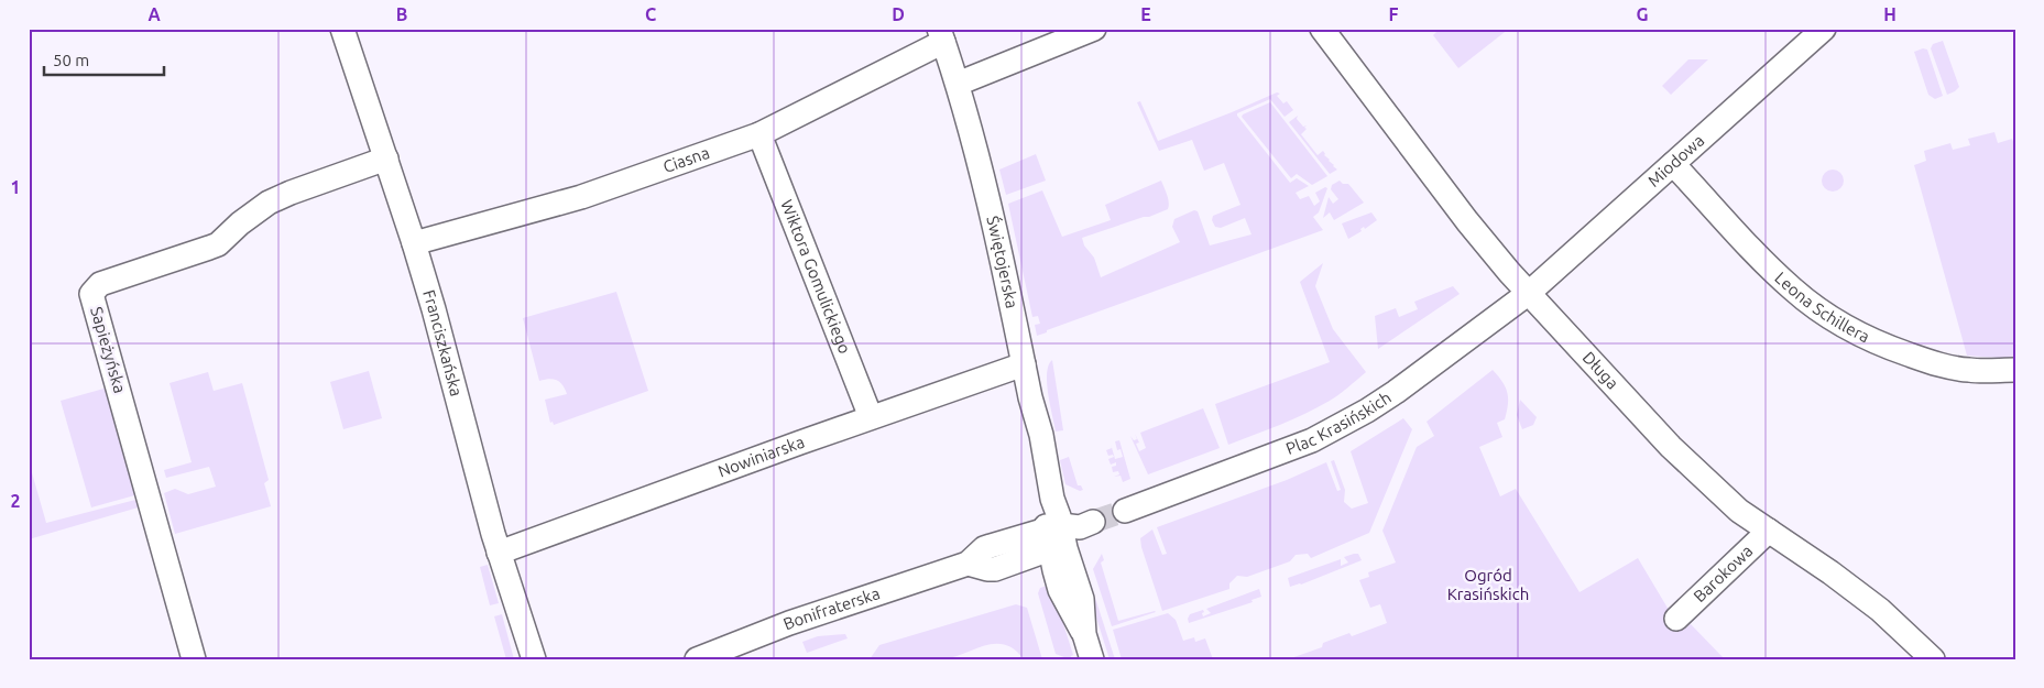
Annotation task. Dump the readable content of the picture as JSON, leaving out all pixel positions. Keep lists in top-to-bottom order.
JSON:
{
  "streets": {
    "street": [
      "Miodowa",
      "Ciasna",
      "Świętojerska",
      "Wiktora Gomulickiego",
      "Leona Schillera",
      "Franciszkańska",
      "Sapieżyńska",
      "Długa",
      "Plac Krasińskich",
      "Nowiniarska",
      "Barokowa",
      "Bonifraterska"
    ]
  },
  "crossings": [
    ["Miodowa", "Leona Schillera"],
    ["Miodowa", "Długa"],
    ["Miodowa", "Plac Krasińskich"],
    ["Ciasna", "Świętojerska"],
    ["Ciasna", "Wiktora Gomulickiego"],
    ["Ciasna", "Franciszkańska"],
    ["Świętojerska", "Nowiniarska"],
    ["Świętojerska", "Bonifraterska"],
    ["Wiktora Gomulickiego", "Nowiniarska"],
    ["Franciszkańska", "Sapieżyńska"],
    ["Franciszkańska", "Nowiniarska"],
    ["Długa", "Plac Krasińskich"],
    ["Długa", "Barokowa"]
  ],
  "parks": ["Ogród Krasińskich"],
  "scale_bar": "50 m",
  "grid": {
    "columns": [
      "A",
      "B",
      "C",
      "D",
      "E",
      "F",
      "G",
      "H"
    ],
    "rows": ["1", "2"]
  }
}
